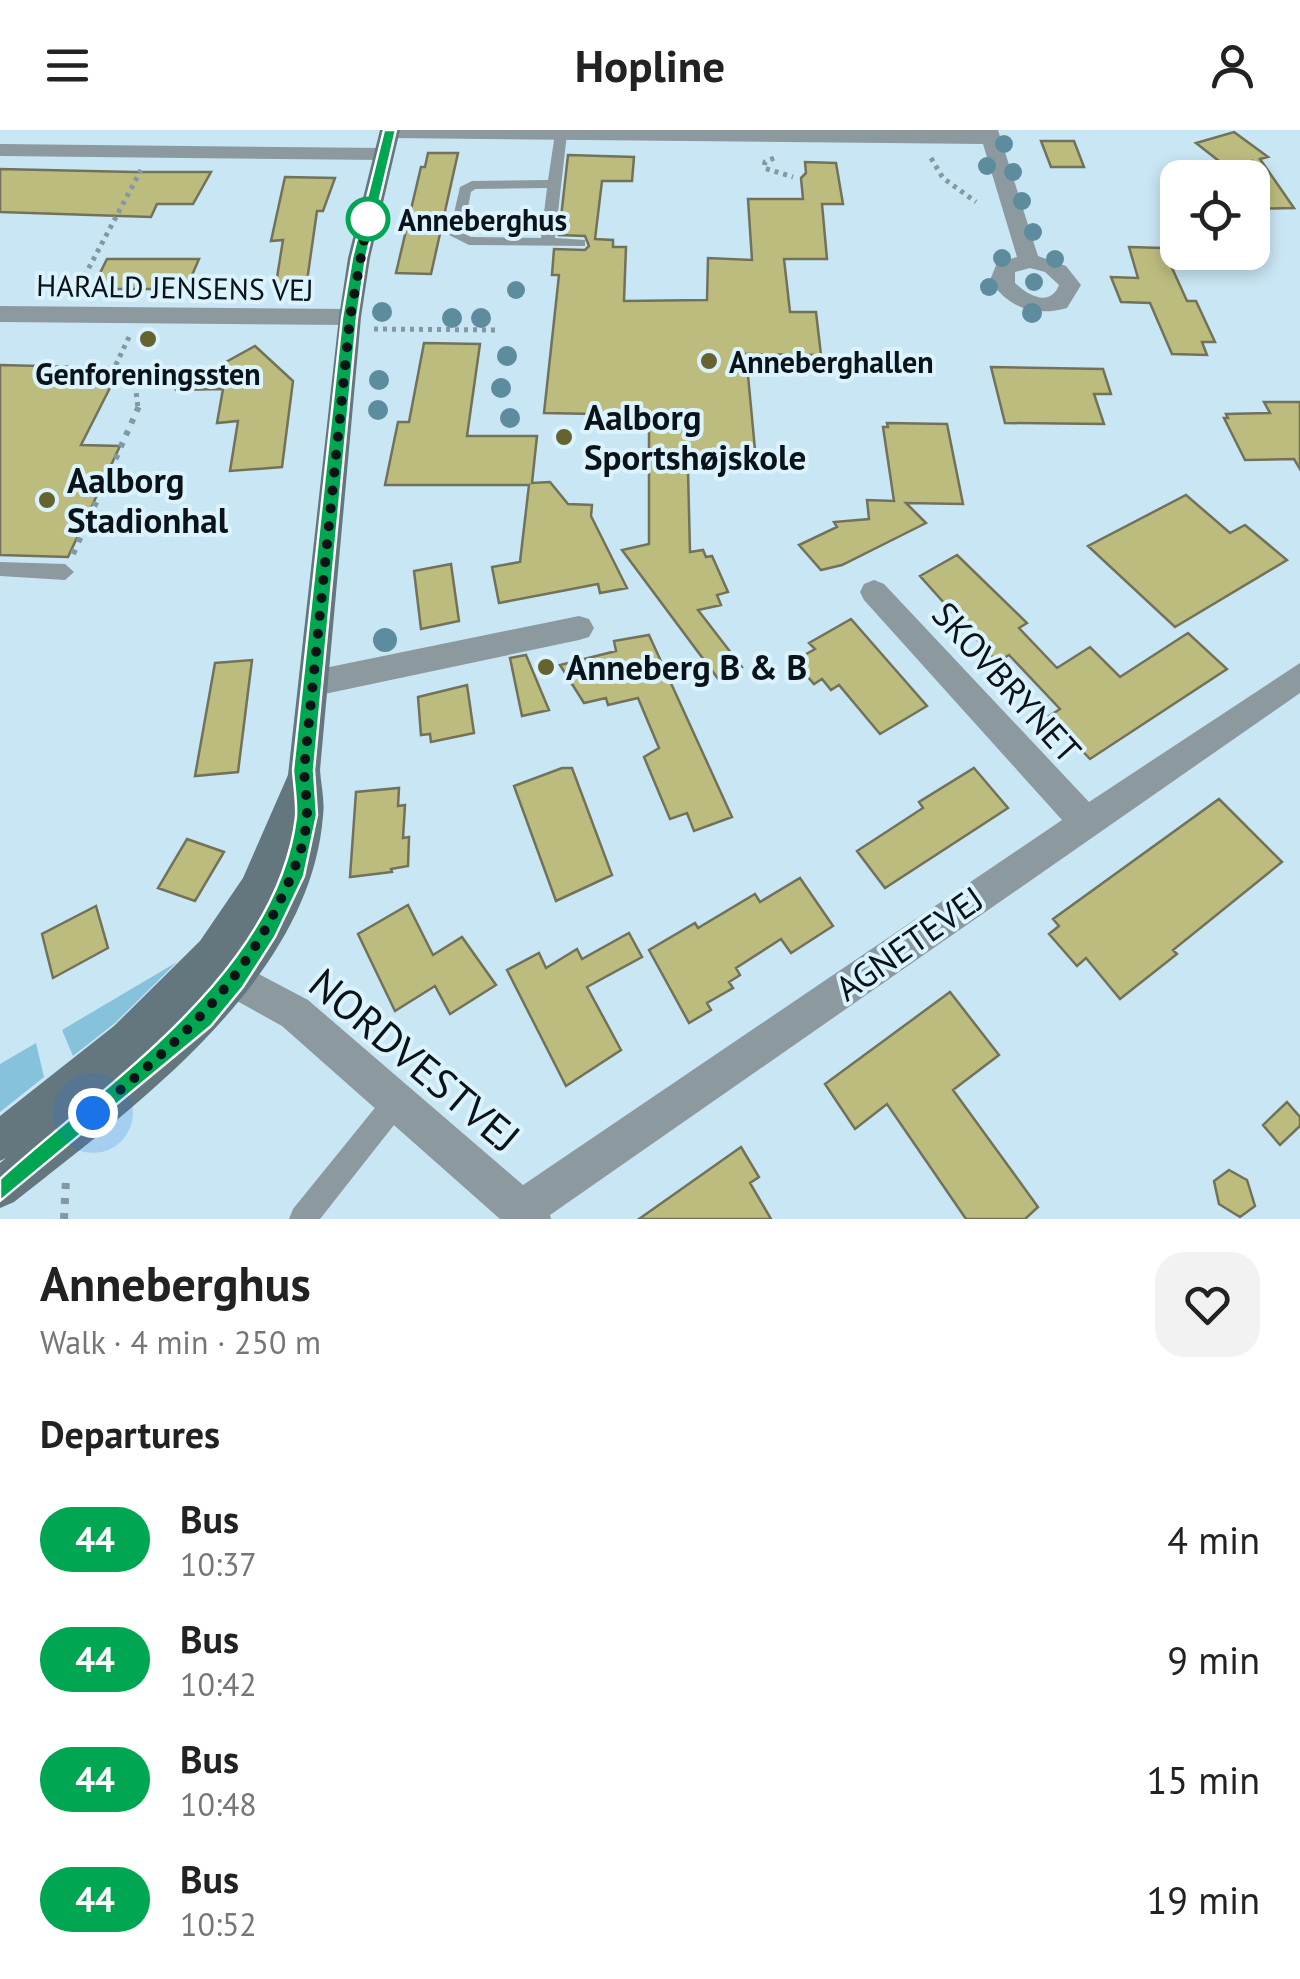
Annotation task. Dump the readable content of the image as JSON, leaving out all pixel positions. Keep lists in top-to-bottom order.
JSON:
{
  "streets": {
    "street": [
      "HARALD JENSENS VEJ",
      "SKOVBRYNET",
      "AGNETEVEJ",
      "NORDVESTVEJ"
    ]
  },
  "crossings": [
    ["SKOVBRYNET", "AGNETEVEJ"],
    ["AGNETEVEJ", "NORDVESTVEJ"]
  ],
  "places": [
    "Anneberghus",
    "Genforeningssten",
    "Anneberghallen",
    "Aalborg Sportshøjskole",
    "Aalborg Stadionhal",
    "Anneberg B & B"
  ],
  "lines": ["bus line 44"],
  "page": {
    "header": "Hopline",
    "heading": [
      ["Anneberghus", "Walk · 4 min · 250 m"],
      "Departures"
    ],
    "list": [
      {
        "mark": "44",
        "name": "Bus",
        "note": "10:37",
        "value": "4 min"
      },
      {
        "mark": "44",
        "name": "Bus",
        "note": "10:42",
        "value": "9 min"
      },
      {
        "mark": "44",
        "name": "Bus",
        "note": "10:48",
        "value": "15 min"
      },
      {
        "mark": "44",
        "name": "Bus",
        "note": "10:52",
        "value": "19 min"
      }
    ]
  }
}
